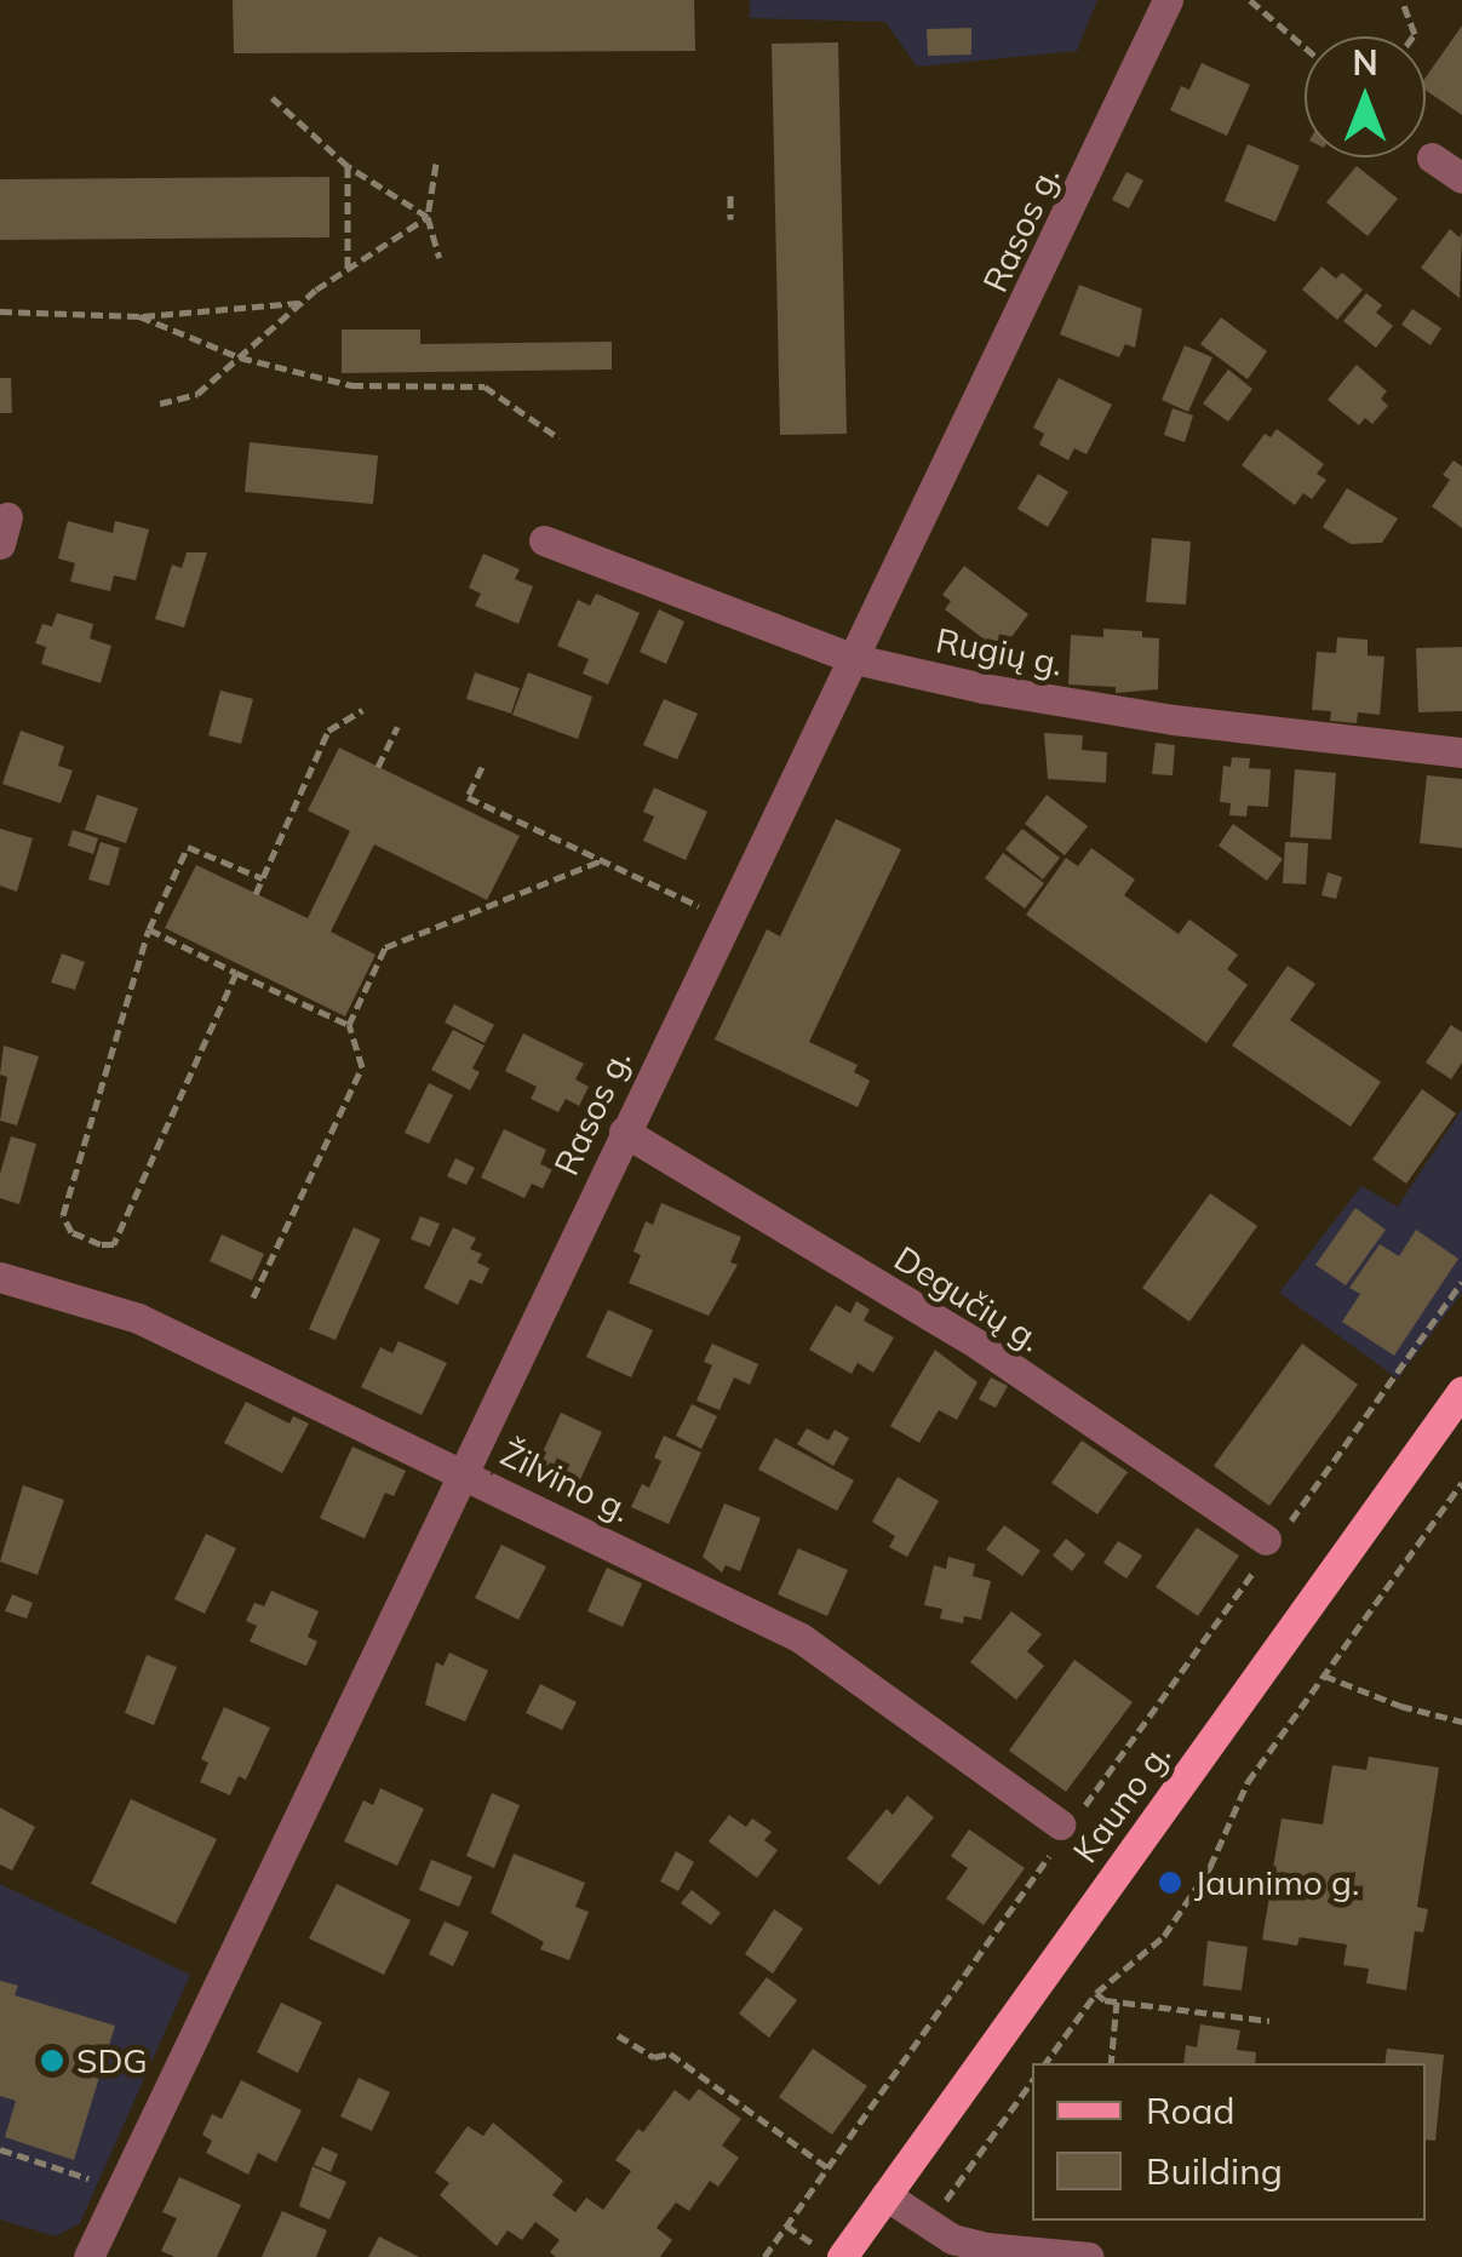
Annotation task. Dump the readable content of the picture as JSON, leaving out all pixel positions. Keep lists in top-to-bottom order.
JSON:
{
  "streets": {
    "main road": ["Kauno g."],
    "street": [
      "Rasos g.",
      "Rugių g.",
      "Degučių g.",
      "Žilvino g."
    ]
  },
  "crossings": [
    ["Rasos g.", "Rugių g."],
    ["Rasos g.", "Degučių g."],
    ["Rasos g.", "Žilvino g."]
  ],
  "places": ["Jaunimo g.", "SDG"],
  "legend": ["Road", "Building"],
  "north": "top"
}
